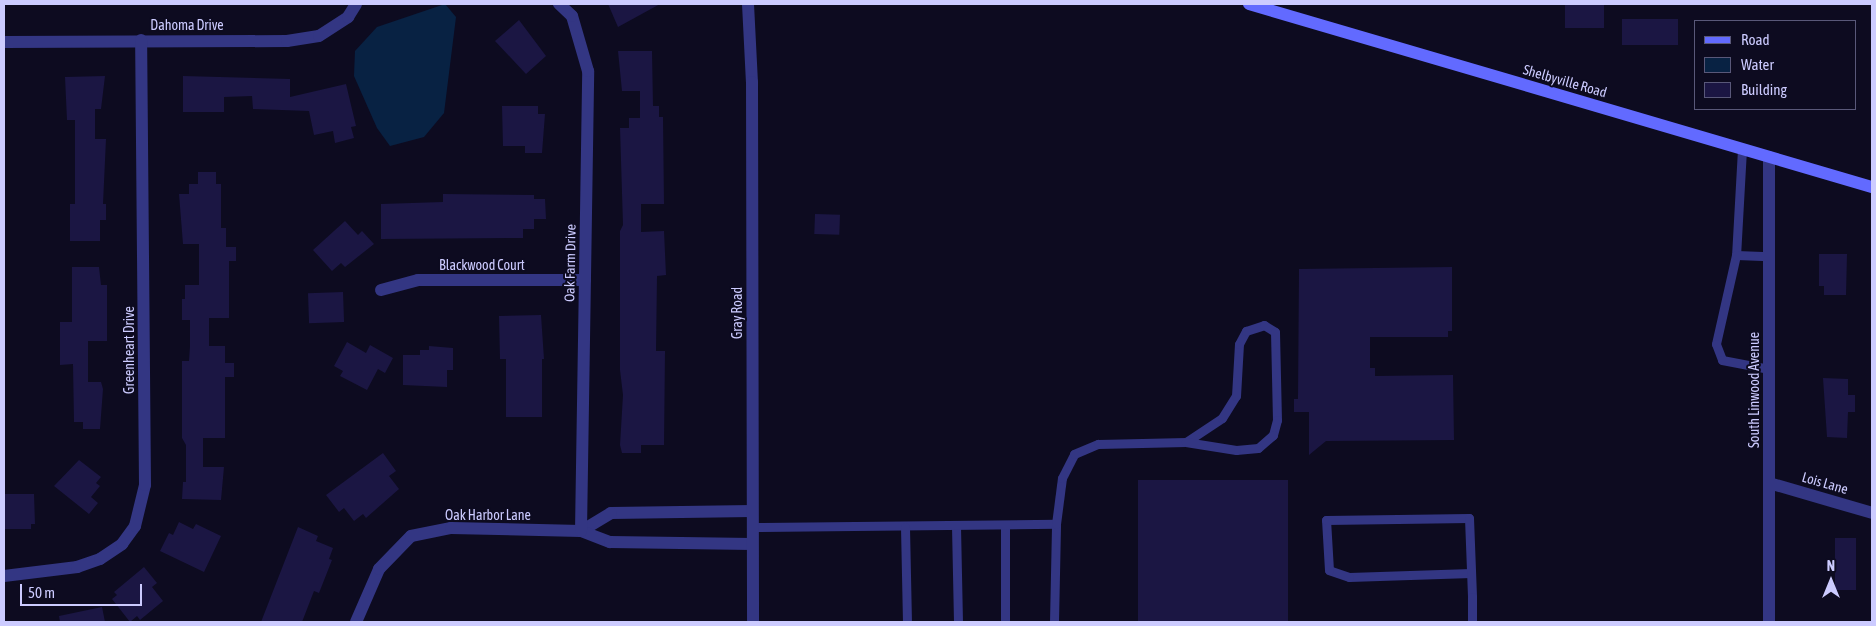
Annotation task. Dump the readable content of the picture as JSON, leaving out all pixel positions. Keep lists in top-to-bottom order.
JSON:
{
  "streets": {
    "main road": ["Shelbyville Road"],
    "street": [
      "Dahoma Drive",
      "Oak Farm Drive",
      "Blackwood Court",
      "Gray Road",
      "Greenheart Drive",
      "South Linwood Avenue",
      "Lois Lane",
      "Oak Harbor Lane"
    ]
  },
  "crossings": [
    ["Dahoma Drive", "Greenheart Drive"],
    ["Shelbyville Road", "South Linwood Avenue"],
    ["Oak Farm Drive", "Blackwood Court"],
    ["Oak Farm Drive", "Oak Harbor Lane"],
    ["Gray Road", "Oak Harbor Lane"],
    ["South Linwood Avenue", "Lois Lane"]
  ],
  "legend": ["Road", "Water", "Building"],
  "scale_bar": "50 m",
  "north": "top"
}
